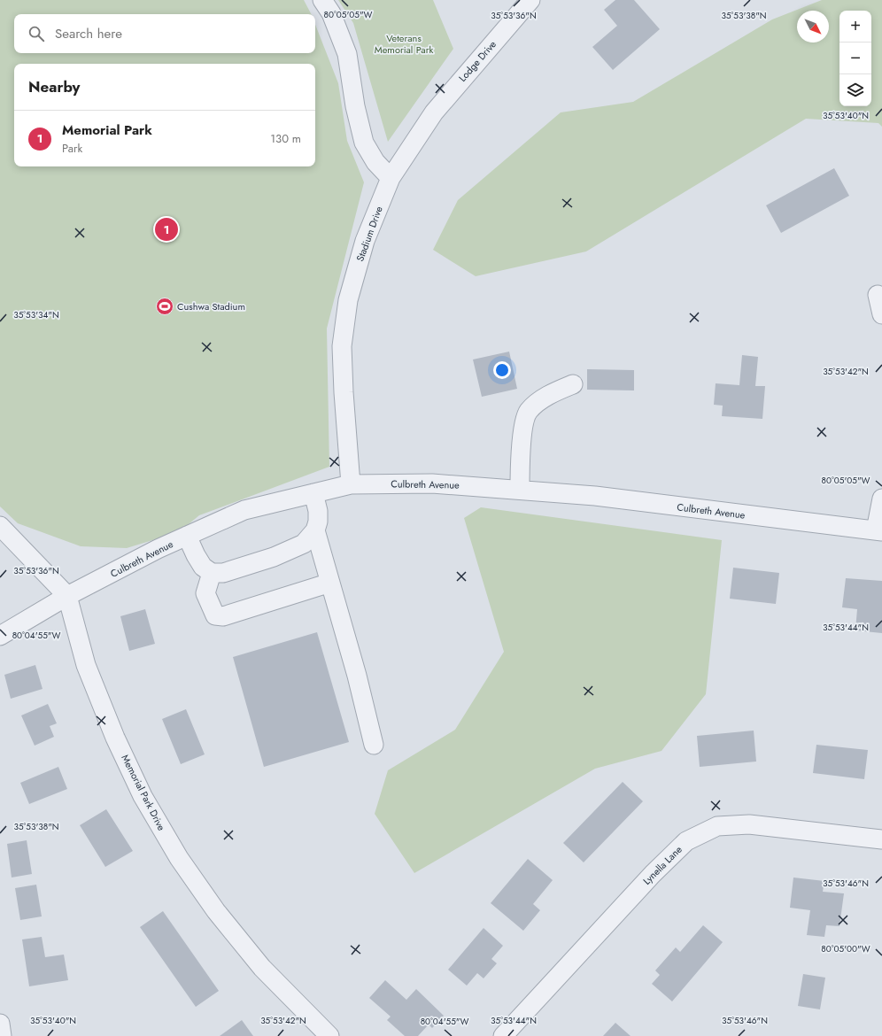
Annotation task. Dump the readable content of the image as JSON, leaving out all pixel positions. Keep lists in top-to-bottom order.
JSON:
{
  "streets": {
    "street": [
      "Lodge Drive",
      "Stadium Drive",
      "Culbreth Avenue",
      "Memorial Park Drive",
      "Lynella Lane"
    ]
  },
  "crossings": [
    ["Lodge Drive", "Stadium Drive"],
    ["Stadium Drive", "Culbreth Avenue"],
    ["Culbreth Avenue", "Memorial Park Drive"]
  ],
  "parks": ["Veterans Memorial Park"],
  "places": {
    "sports": ["Cushwa Stadium"]
  },
  "north": "bottom right",
  "page": {
    "map_buttons": ["+", "−"],
    "search": "Search here",
    "heading": "Nearby",
    "list": [
      {
        "mark": "1",
        "name": "Memorial Park",
        "note": "Park",
        "value": "130 m"
      }
    ],
    "pins": "1"
  },
  "coordinates": [
    "80°05'05\"W",
    "35°53'36\"N",
    "35°53'38\"N",
    "35°53'40\"N",
    "35°53'34\"N",
    "35°53'42\"N",
    "35°53'44\"N",
    "80°04'55\"W",
    "35°53'46\"N",
    "80°05'00\"W"
  ]
}
